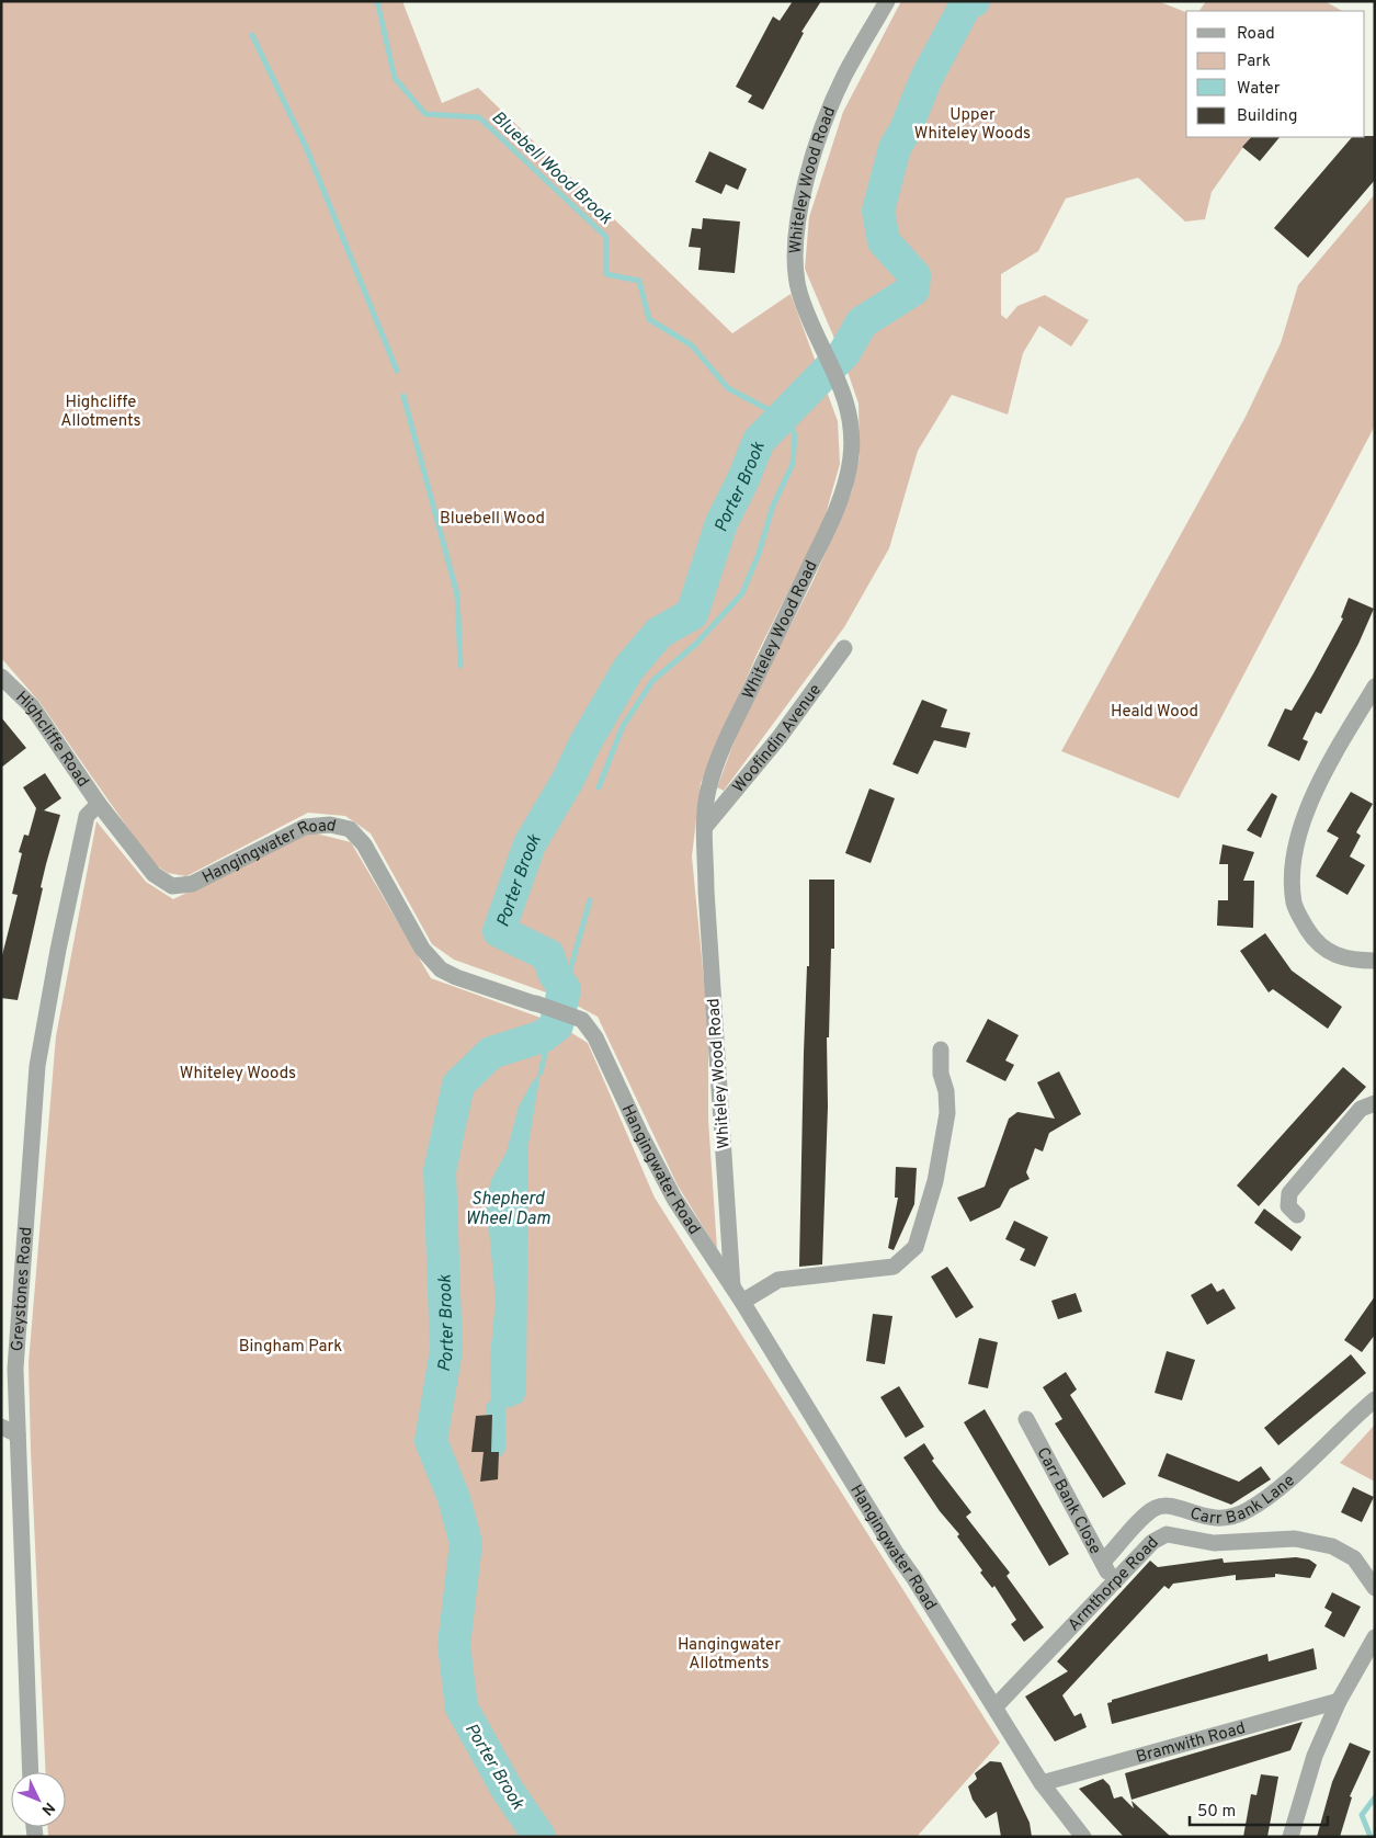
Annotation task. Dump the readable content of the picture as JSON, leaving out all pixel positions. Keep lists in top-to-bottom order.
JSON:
{
  "streets": {
    "street": [
      "Whiteley Wood Road",
      "Woofindin Avenue",
      "Highcliffe Road",
      "Hangingwater Road",
      "Greystones Road",
      "Carr Bank Lane",
      "Carr Bank Close",
      "Armthorpe Road",
      "Bramwith Road"
    ]
  },
  "crossings": [
    ["Whiteley Wood Road", "Woofindin Avenue"],
    ["Whiteley Wood Road", "Hangingwater Road"],
    ["Highcliffe Road", "Hangingwater Road"],
    ["Highcliffe Road", "Greystones Road"],
    ["Hangingwater Road", "Greystones Road"],
    ["Hangingwater Road", "Armthorpe Road"],
    ["Hangingwater Road", "Bramwith Road"],
    ["Carr Bank Lane", "Carr Bank Close"],
    ["Carr Bank Close", "Armthorpe Road"]
  ],
  "water": ["Bluebell Wood Brook", "Porter Brook", "Shepherd Wheel Dam"],
  "parks": [
    "Upper Whiteley Woods",
    "Highcliffe Allotments",
    "Bluebell Wood",
    "Heald Wood",
    "Whiteley Woods",
    "Bingham Park",
    "Hangingwater Allotments"
  ],
  "legend": [
    "Road",
    "Park",
    "Water",
    "Building"
  ],
  "scale_bar": "50 m",
  "north": "bottom right"
}
